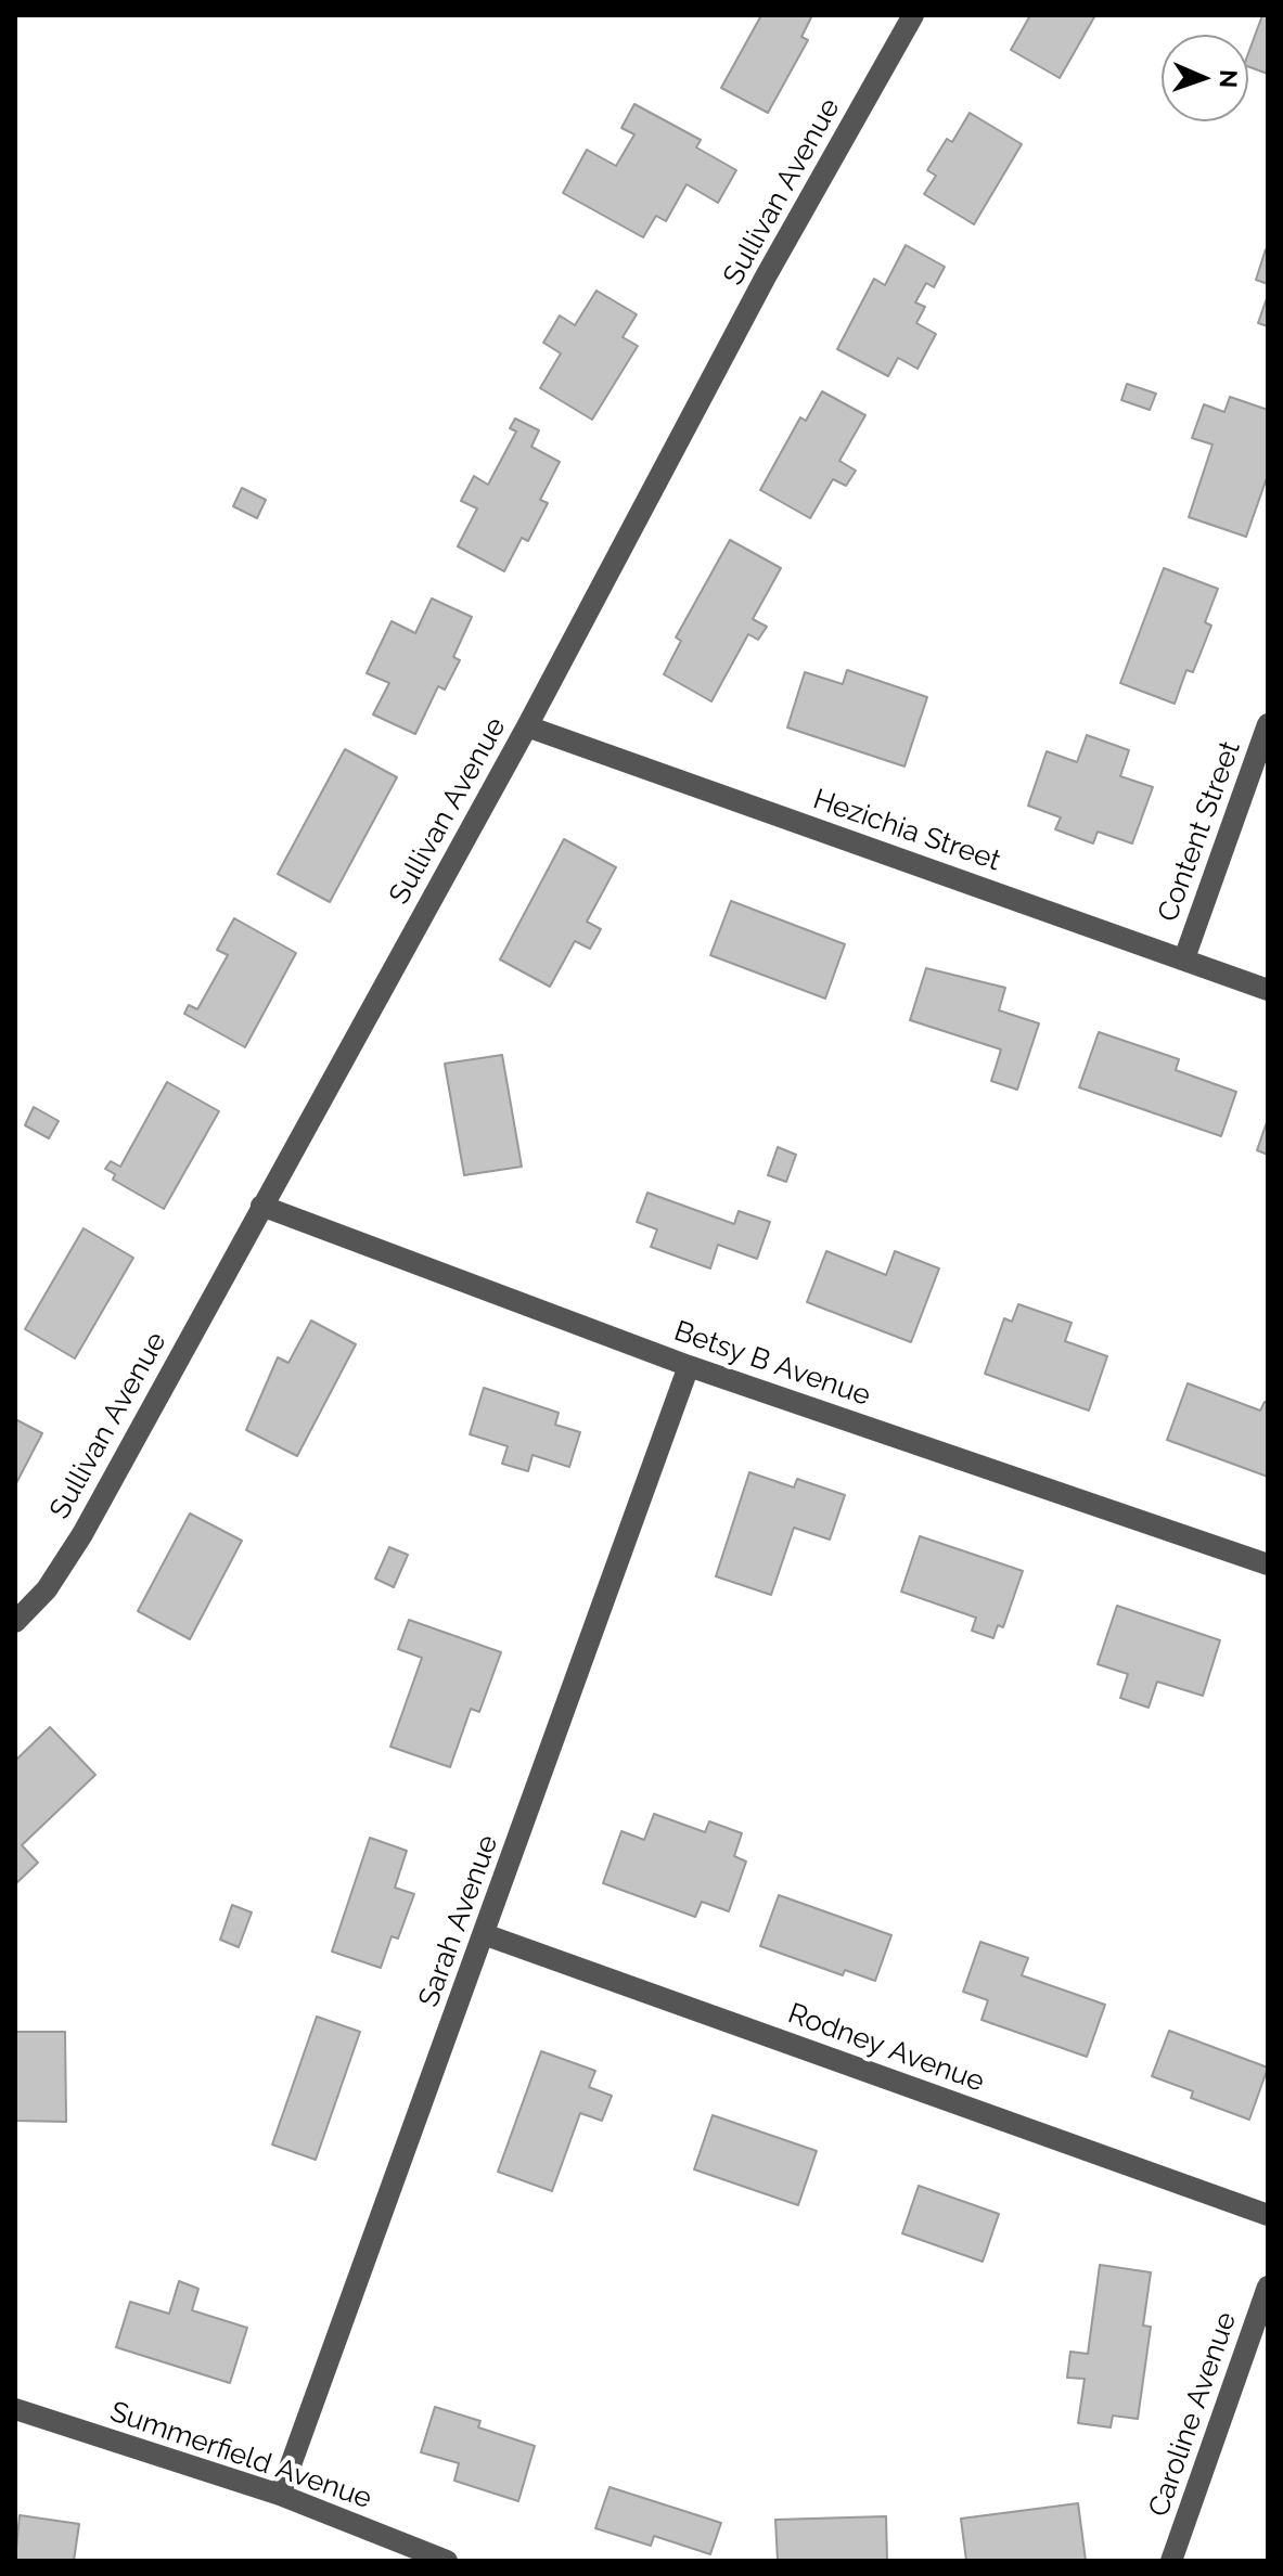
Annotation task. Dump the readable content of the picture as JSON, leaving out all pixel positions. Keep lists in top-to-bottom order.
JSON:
{
  "streets": {
    "street": [
      "Sullivan Avenue",
      "Hezichia Street",
      "Content Street",
      "Betsy B Avenue",
      "Sarah Avenue",
      "Rodney Avenue",
      "Caroline Avenue",
      "Summerfield Avenue"
    ]
  },
  "crossings": [
    ["Sullivan Avenue", "Hezichia Street"],
    ["Sullivan Avenue", "Betsy B Avenue"],
    ["Hezichia Street", "Content Street"],
    ["Betsy B Avenue", "Sarah Avenue"],
    ["Sarah Avenue", "Rodney Avenue"],
    ["Sarah Avenue", "Summerfield Avenue"]
  ],
  "north": "right"
}
